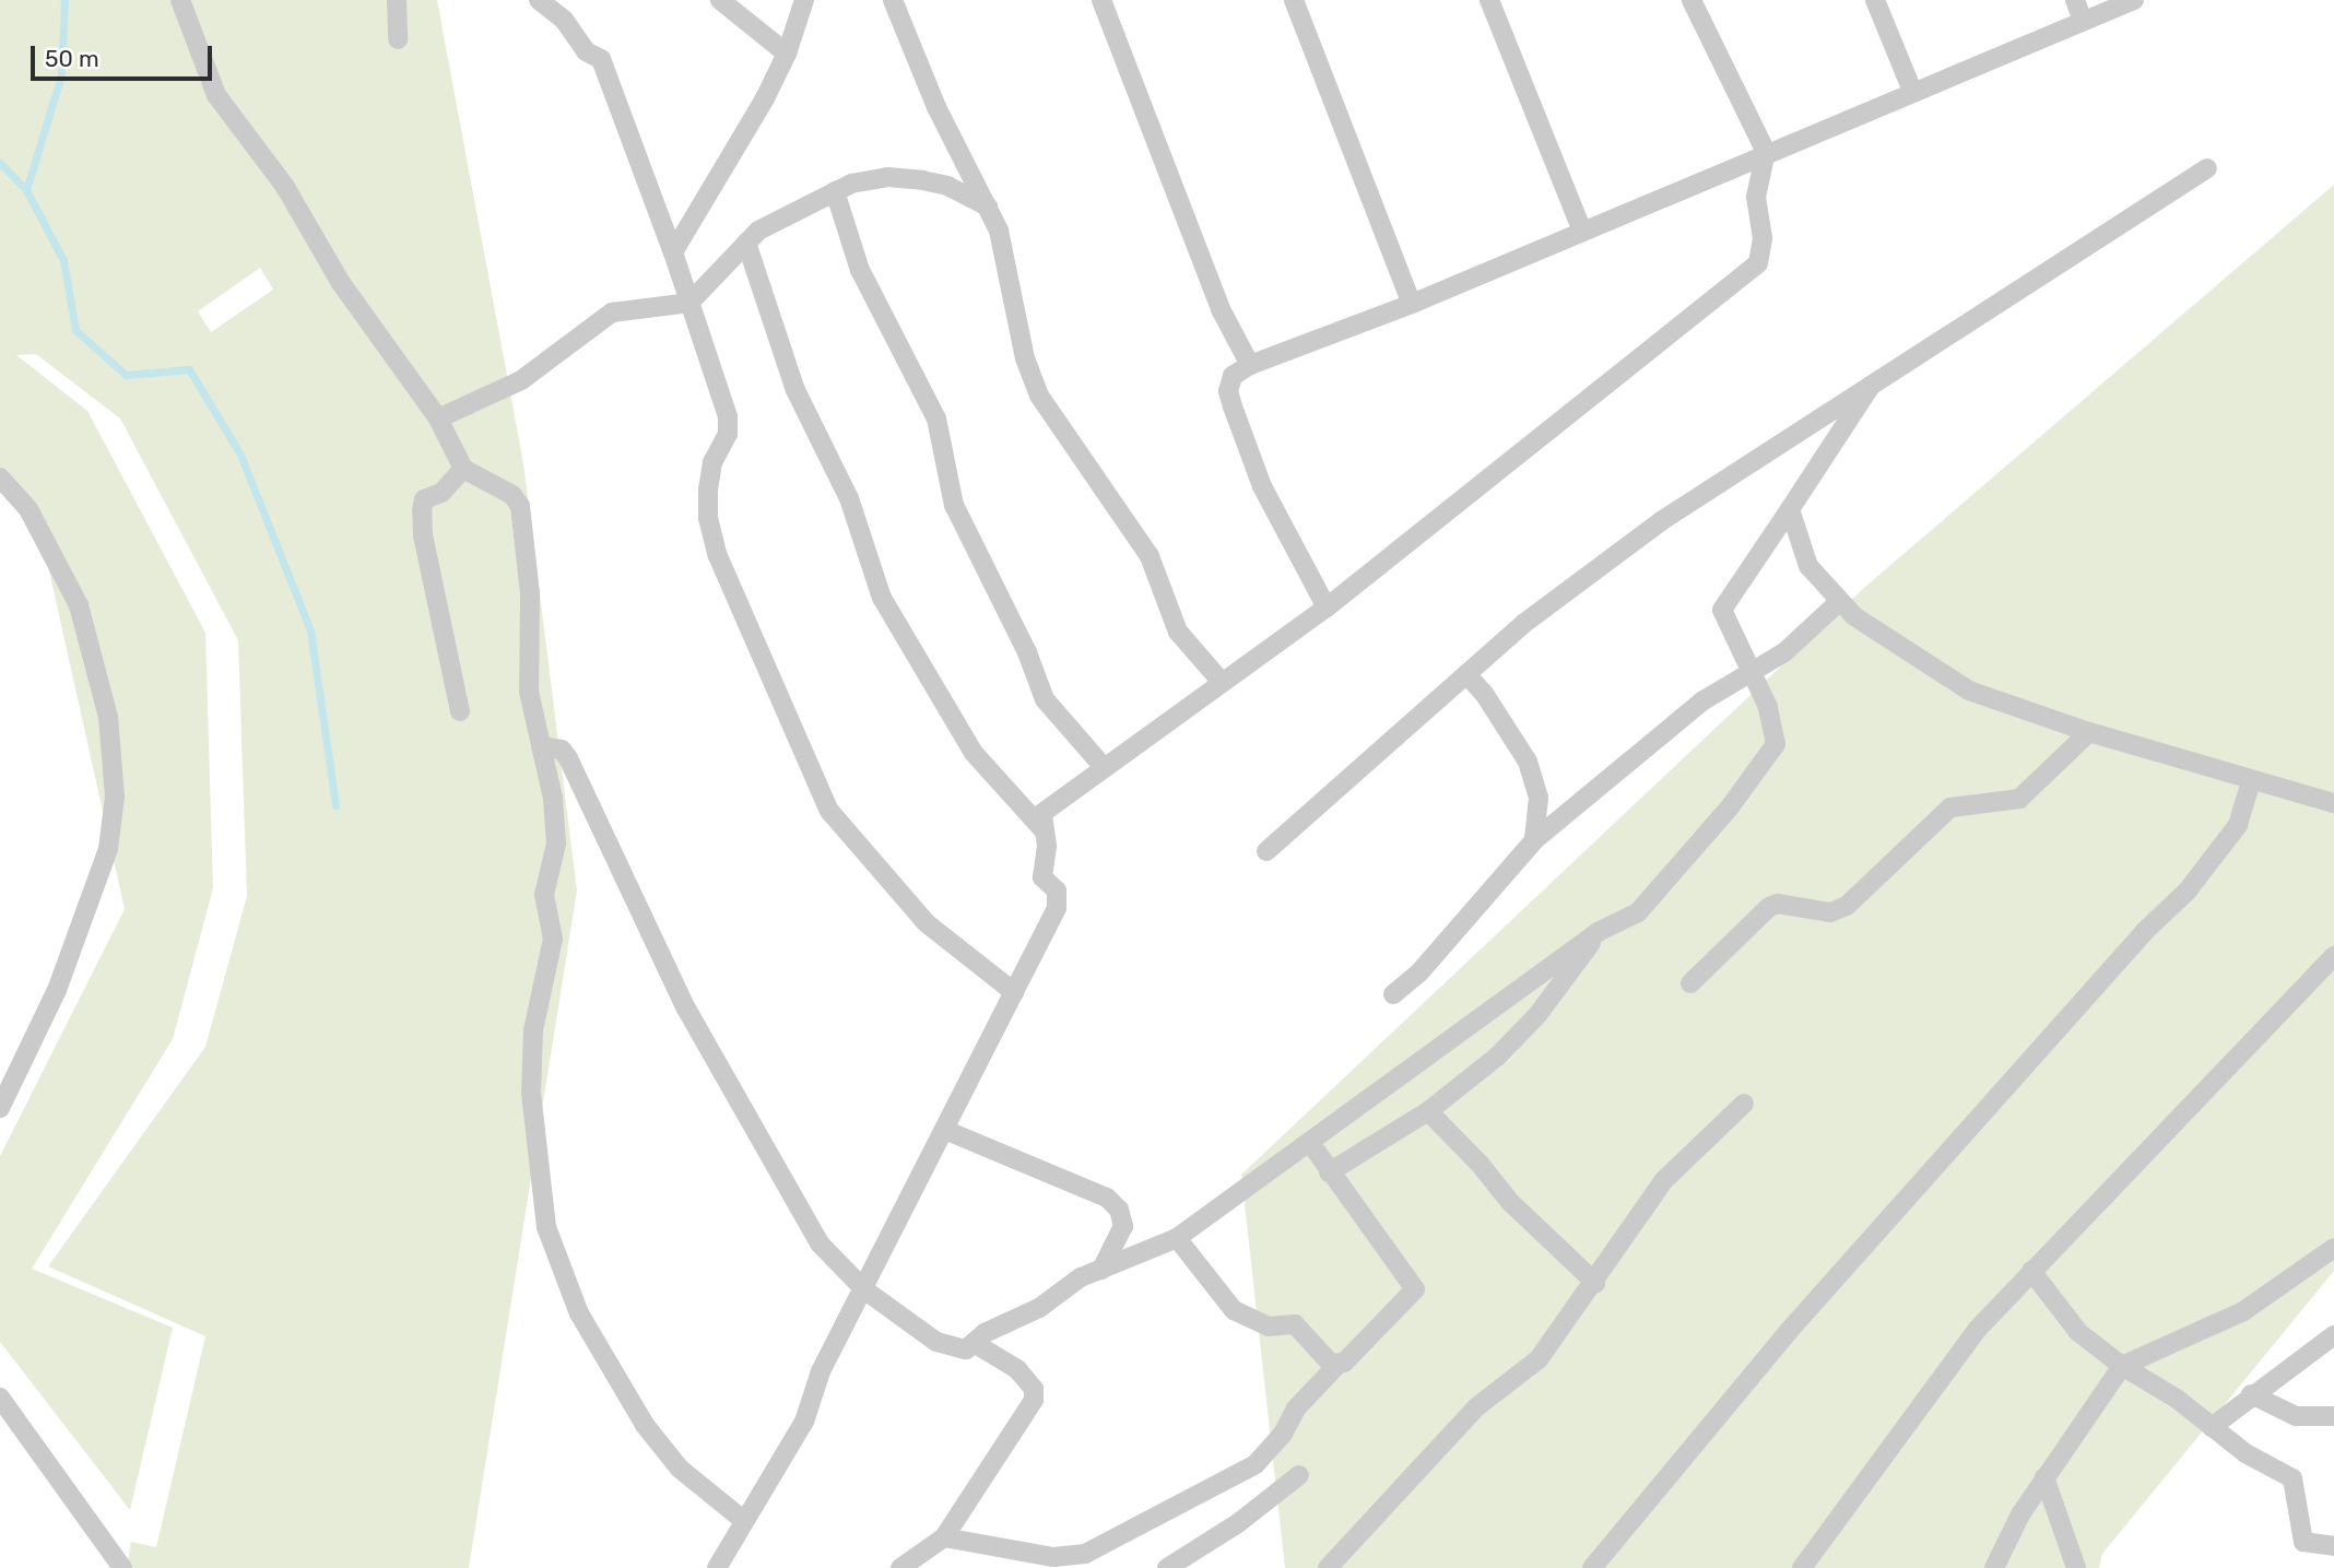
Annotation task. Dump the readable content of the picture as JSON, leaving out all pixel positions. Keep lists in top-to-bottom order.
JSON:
{
  "scale_bar": "50 m"
}
